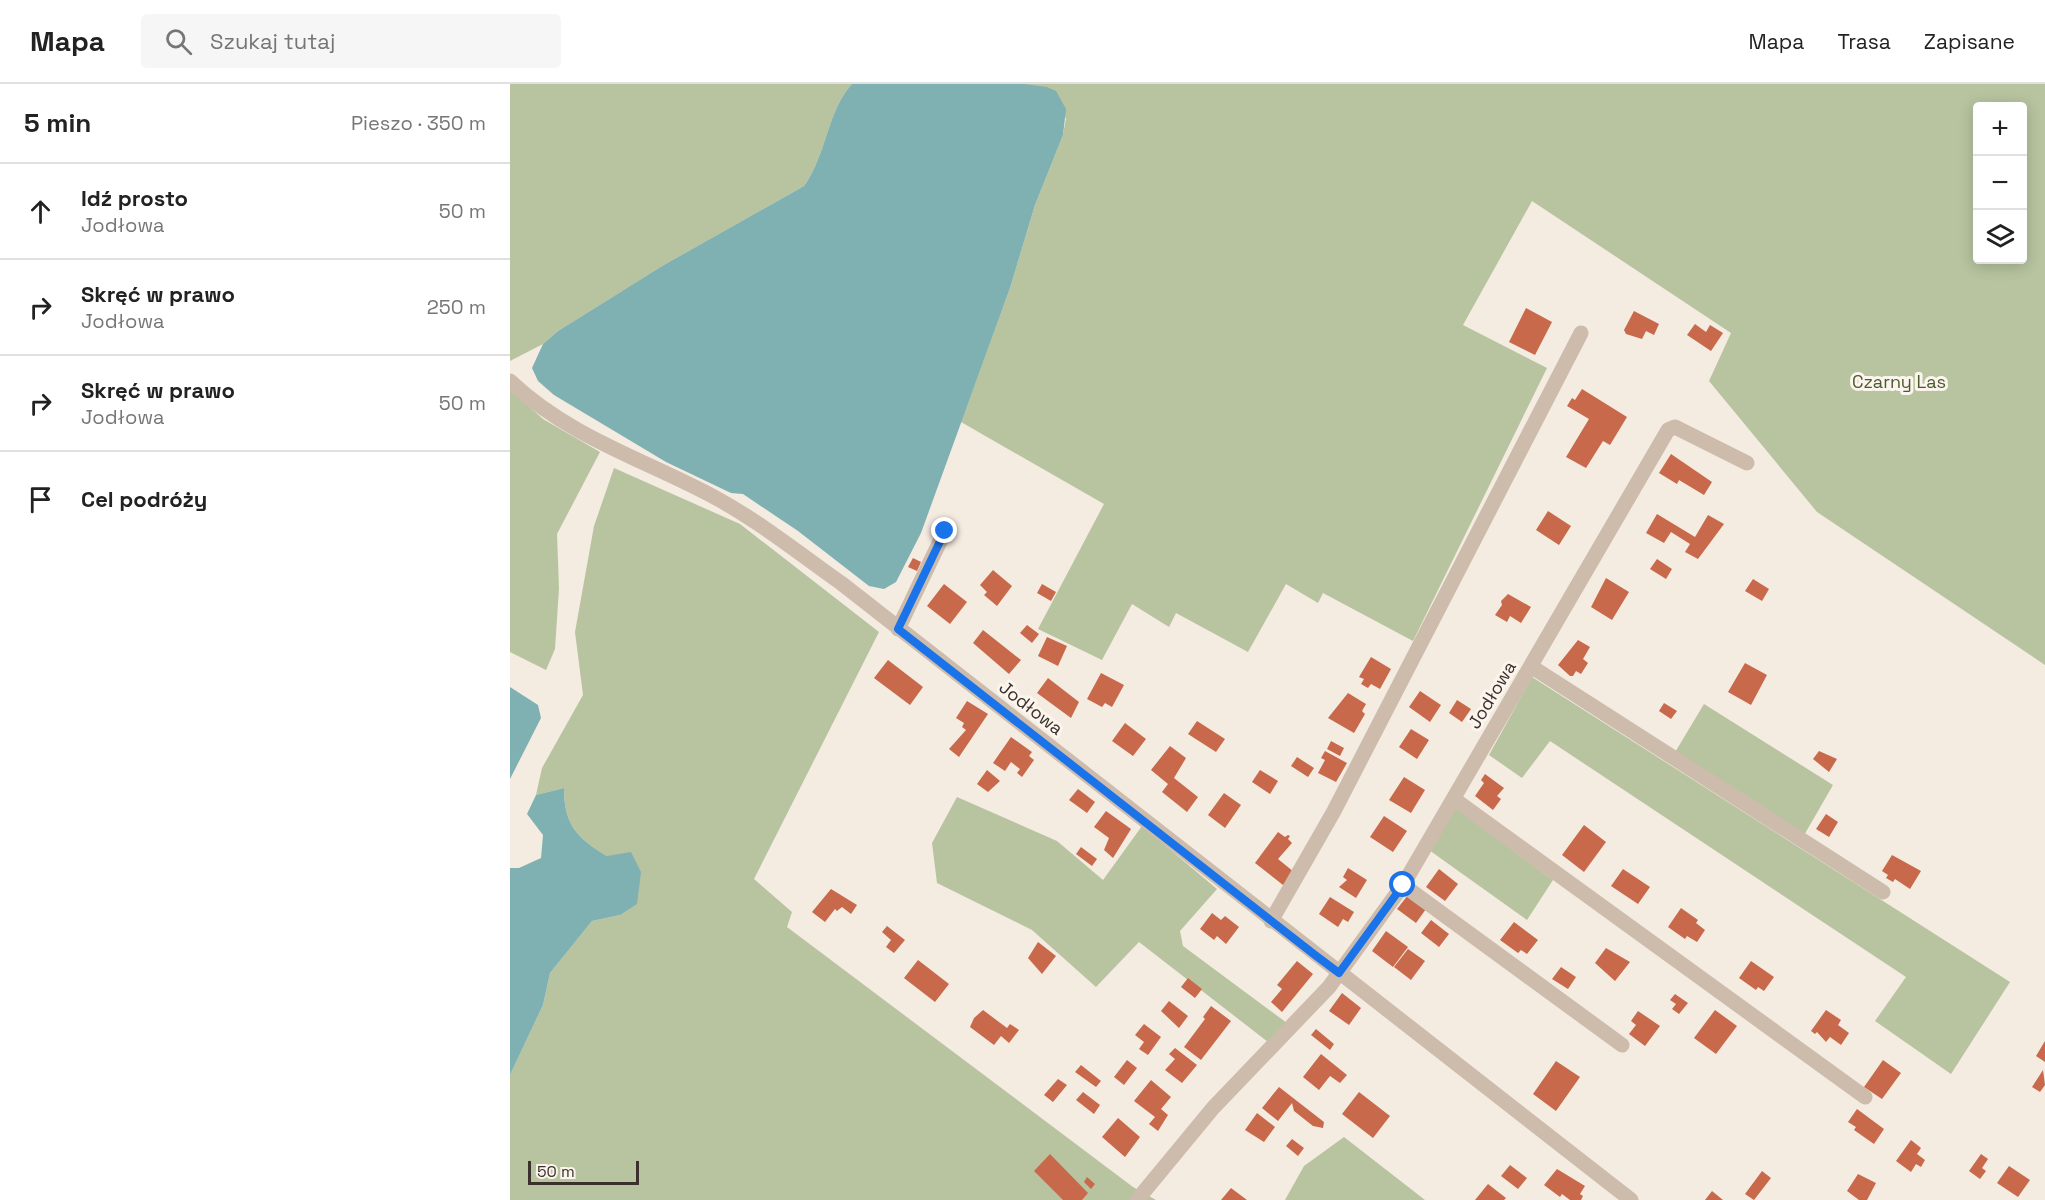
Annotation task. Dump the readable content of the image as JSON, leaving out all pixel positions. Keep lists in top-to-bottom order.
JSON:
{
  "streets": {
    "street": ["Jodłowa"]
  },
  "parks": ["Czarny Las"],
  "scale_bar": "50 m",
  "page": {
    "header": "Mapa",
    "search": "Szukaj tutaj",
    "nav": ["Mapa", "Trasa", "Zapisane"],
    "heading": ["5 min", "Pieszo · 350 m"],
    "map_buttons": ["+", "−"],
    "list": [
      ["Idź prosto", "Jodłowa", "50 m"],
      ["Skręć w prawo", "Jodłowa", "250 m"],
      ["Skręć w prawo", "Jodłowa", "50 m"],
      "Cel podróży"
    ],
    "scale": "50 m"
  }
}
